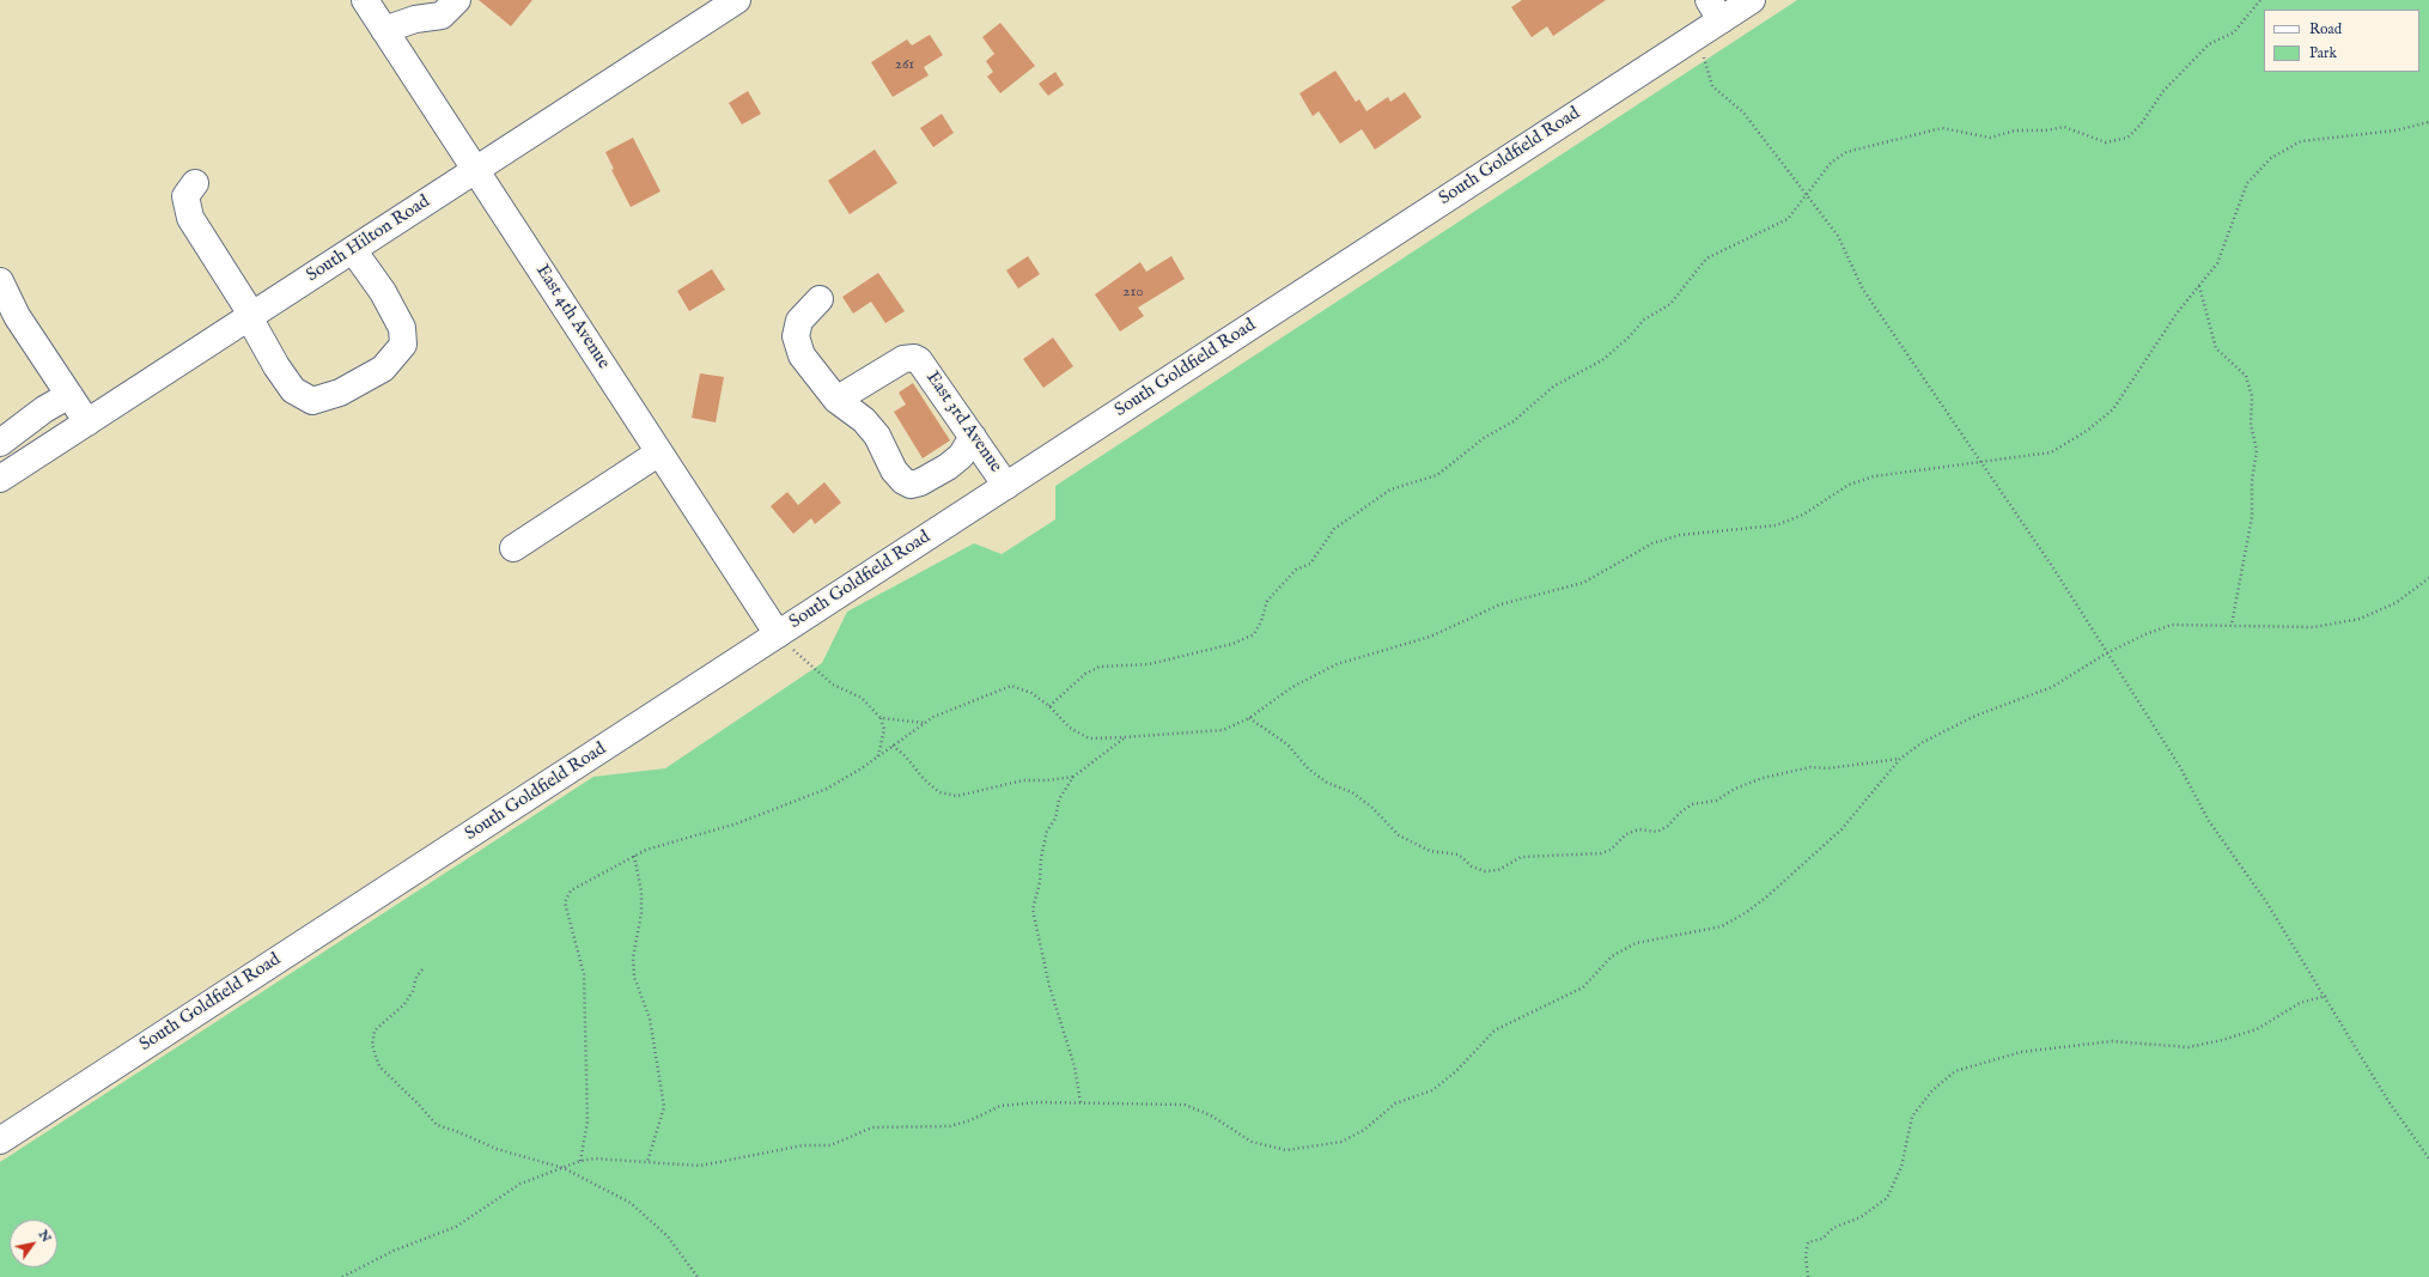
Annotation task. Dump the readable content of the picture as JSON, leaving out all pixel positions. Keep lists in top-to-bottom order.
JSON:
{
  "streets": {
    "main road": [
      "South Goldfield Road",
      "South Hilton Road",
      "East 4th Avenue",
      "East 3rd Avenue"
    ]
  },
  "crossings": [
    ["South Goldfield Road", "East 4th Avenue"],
    ["South Goldfield Road", "East 3rd Avenue"],
    ["South Hilton Road", "East 4th Avenue"]
  ],
  "house_numbers": ["261", "210"],
  "legend": ["Road", "Park"],
  "north": "top right"
}
